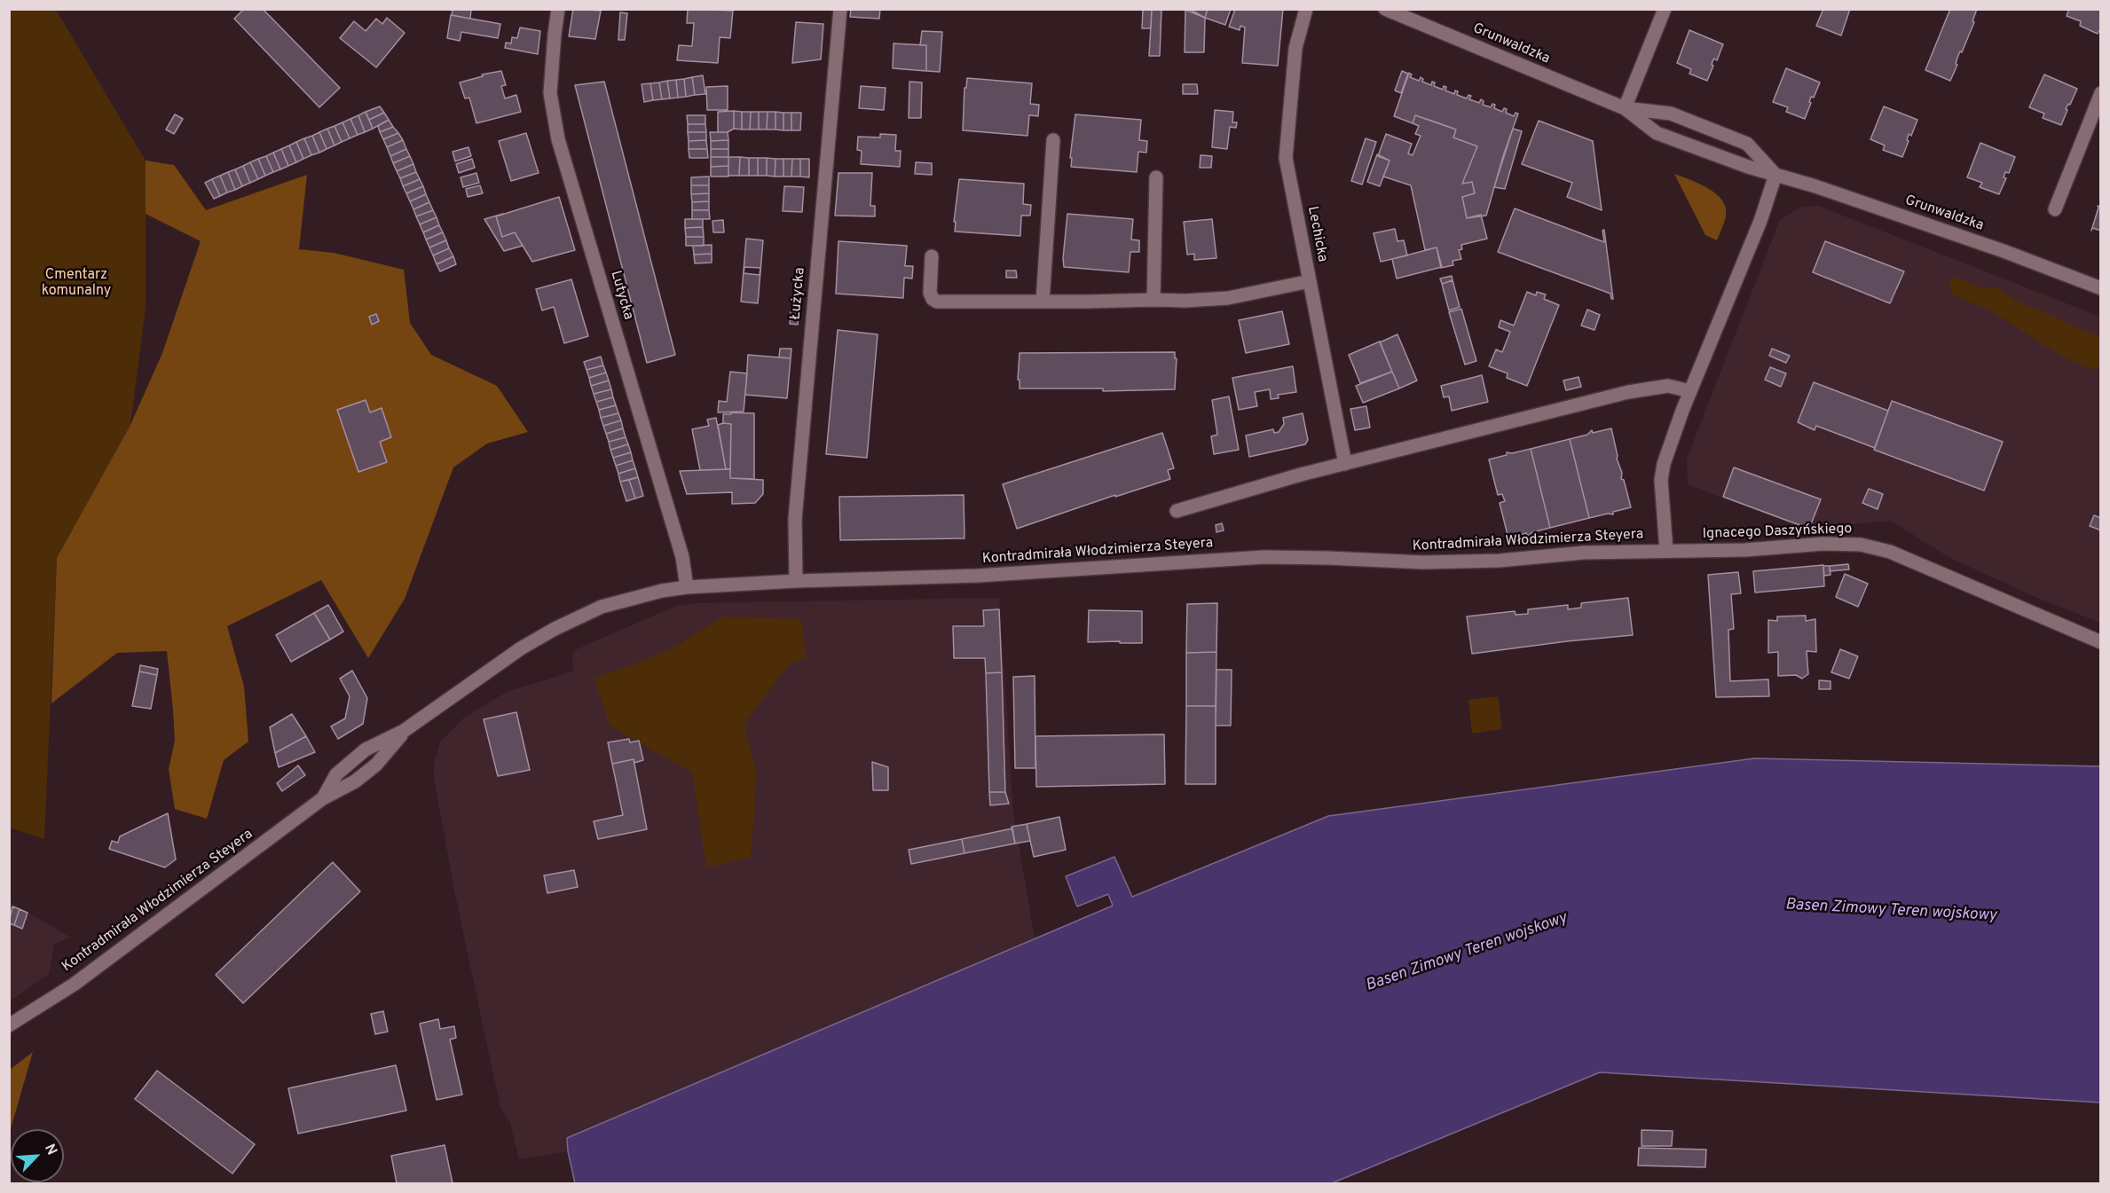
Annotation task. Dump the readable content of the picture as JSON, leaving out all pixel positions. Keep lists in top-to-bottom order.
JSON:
{
  "streets": {
    "street": [
      "Grunwaldzka",
      "Lechicka",
      "Łużycka",
      "Lutycka",
      "Ignacego Daszyńskiego",
      "Kontradmirała Włodzimierza Steyera"
    ]
  },
  "crossings": [
    ["Grunwaldzka", "Kontradmirała Włodzimierza Steyera"],
    ["Łużycka", "Kontradmirała Włodzimierza Steyera"],
    ["Lutycka", "Kontradmirała Włodzimierza Steyera"],
    ["Ignacego Daszyńskiego", "Kontradmirała Włodzimierza Steyera"]
  ],
  "water": ["Basen Zimowy Teren wojskowy"],
  "parks": ["Cmentarz komunalny"],
  "north": "top right"
}
